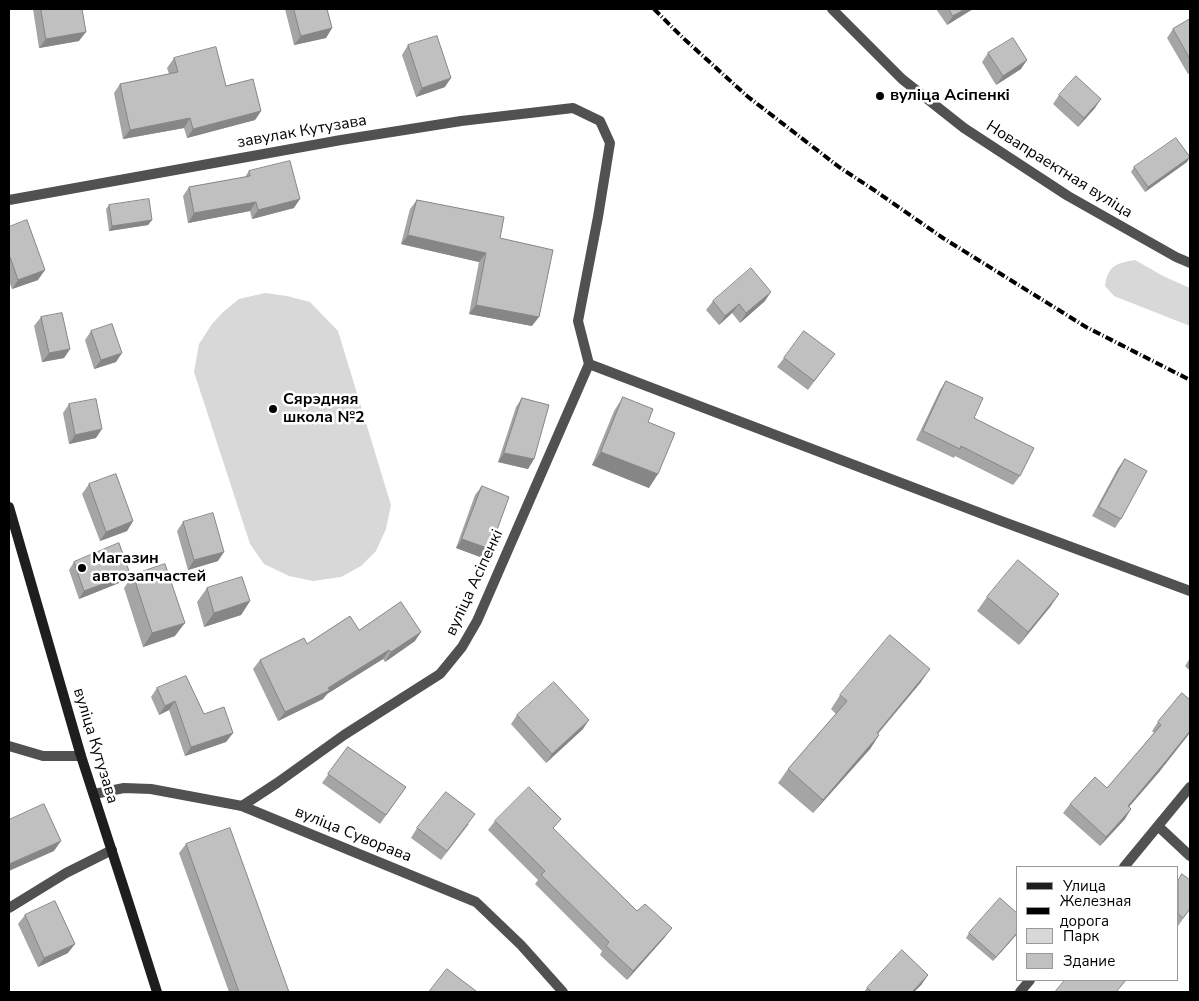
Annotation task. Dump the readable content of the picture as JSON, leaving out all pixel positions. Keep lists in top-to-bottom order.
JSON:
{
  "streets": {
    "main road": ["вуліца Кутузава"],
    "street": [
      "завулак Кутузава",
      "Новапраектная вуліца",
      "вуліца Асіпенкі",
      "вуліца Суворава"
    ]
  },
  "crossings": [
    ["завулак Кутузава", "вуліца Асіпенкі"],
    ["вуліца Асіпенкі", "вуліца Суворава"],
    ["вуліца Кутузава", "вуліца Суворава"]
  ],
  "places": ["вуліца Асіпенкі", "Сярэдняя школа №2", "Магазин автозапчастей"],
  "legend": [
    "Улица",
    "Железная дорога",
    "Парк",
    "Здание"
  ]
}
